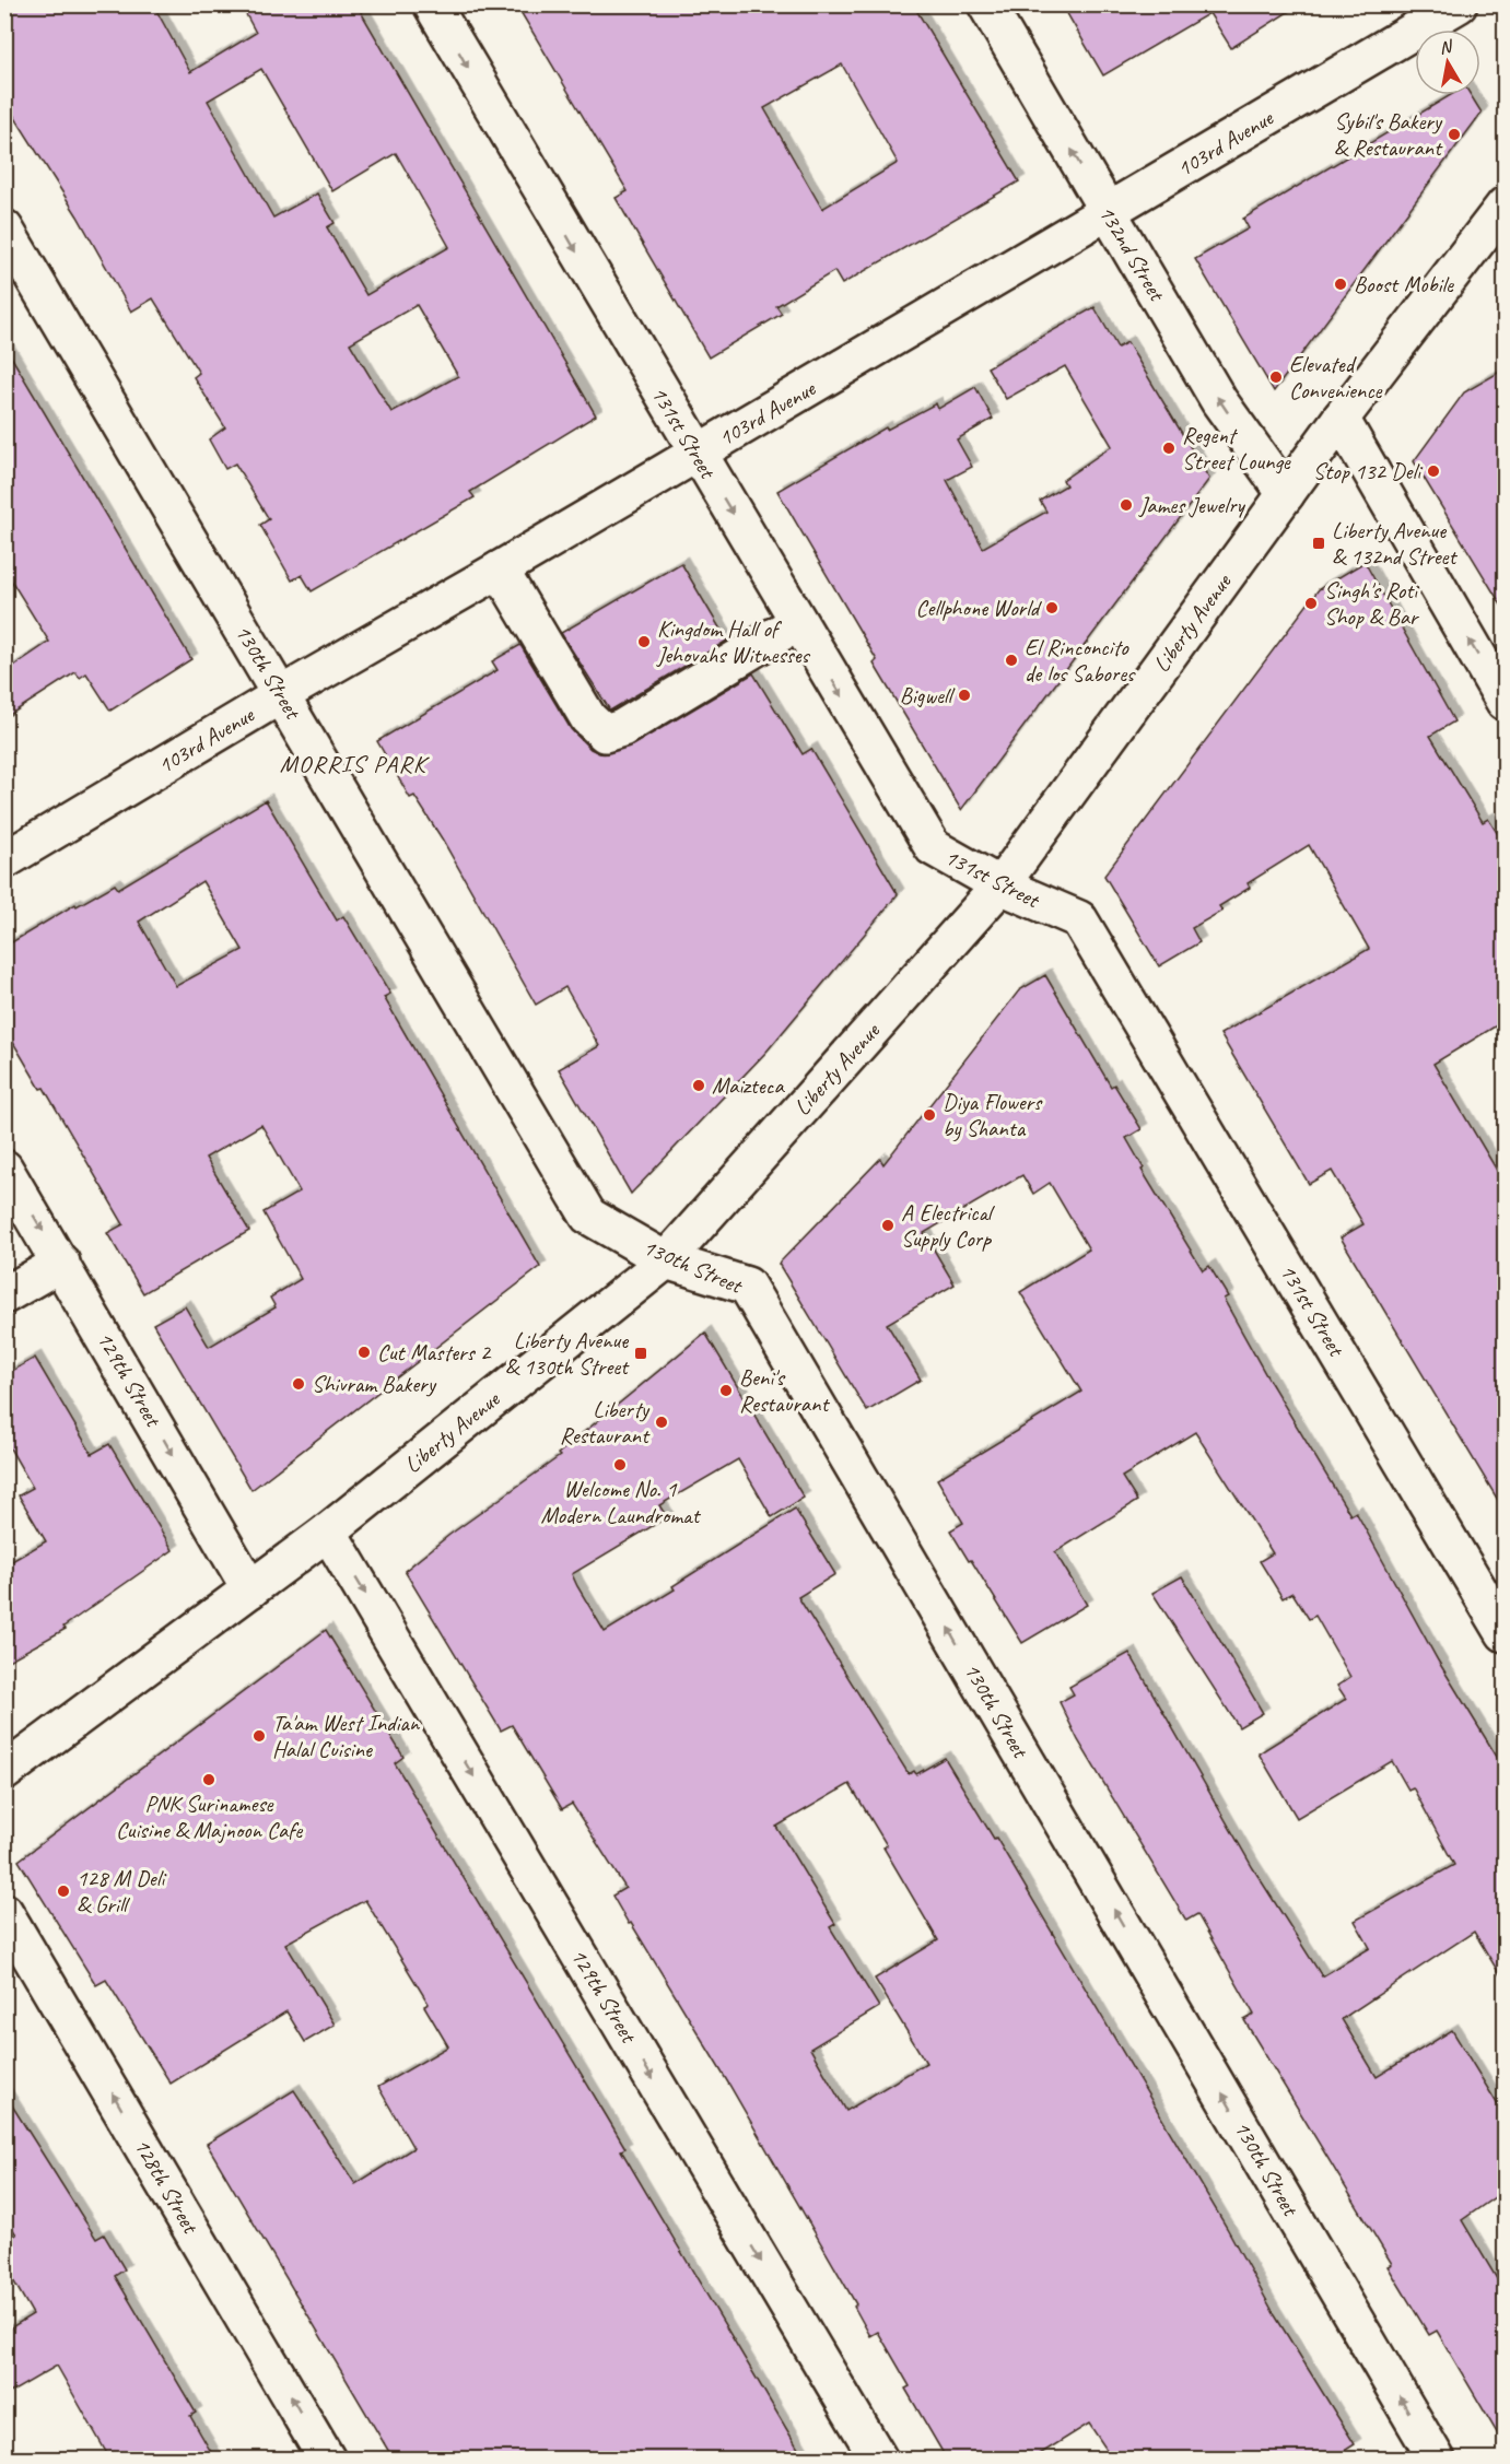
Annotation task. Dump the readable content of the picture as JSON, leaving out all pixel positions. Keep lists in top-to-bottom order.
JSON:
{
  "streets": {
    "street": [
      "103rd Avenue",
      "132nd Street",
      "131st Street",
      "Liberty Avenue",
      "130th Street",
      "129th Street",
      "128th Street"
    ]
  },
  "crossings": [
    ["103rd Avenue", "132nd Street"],
    ["103rd Avenue", "131st Street"],
    ["103rd Avenue", "130th Street"],
    ["132nd Street", "Liberty Avenue"],
    ["131st Street", "Liberty Avenue"],
    ["Liberty Avenue", "130th Street"],
    ["Liberty Avenue", "129th Street"]
  ],
  "one_way": [
    "132nd Street",
    "131st Street",
    "130th Street",
    "129th Street",
    "128th Street"
  ],
  "districts": ["MORRIS PARK"],
  "places": {
    "other": [
      "Sybil's Bakery & Restaurant",
      "Boost Mobile",
      "Elevated Convenience",
      "Regent Street Lounge",
      "Stop 132 Deli",
      "James Jewelry",
      "Singh's Roti Shop & Bar",
      "Cellphone World",
      "Kingdom Hall of Jehovahs Witnesses",
      "El Rinconcito de los Sabores",
      "Bigwell",
      "Maizteca",
      "Diya Flowers by Shanta",
      "A Electrical Supply Corp",
      "Cut Masters 2",
      "Shivram Bakery",
      "Beni's Restaurant",
      "Liberty Restaurant",
      "Welcome No. 1 Modern Laundromat",
      "Ta'am West Indian Halal Cuisine",
      "PNK Surinamese Cuisine & Majnoon Cafe",
      "128 M Deli & Grill"
    ],
    "transit": ["Liberty Avenue & 132nd Street", "Liberty Avenue & 130th Street"]
  },
  "north": "top"
}
